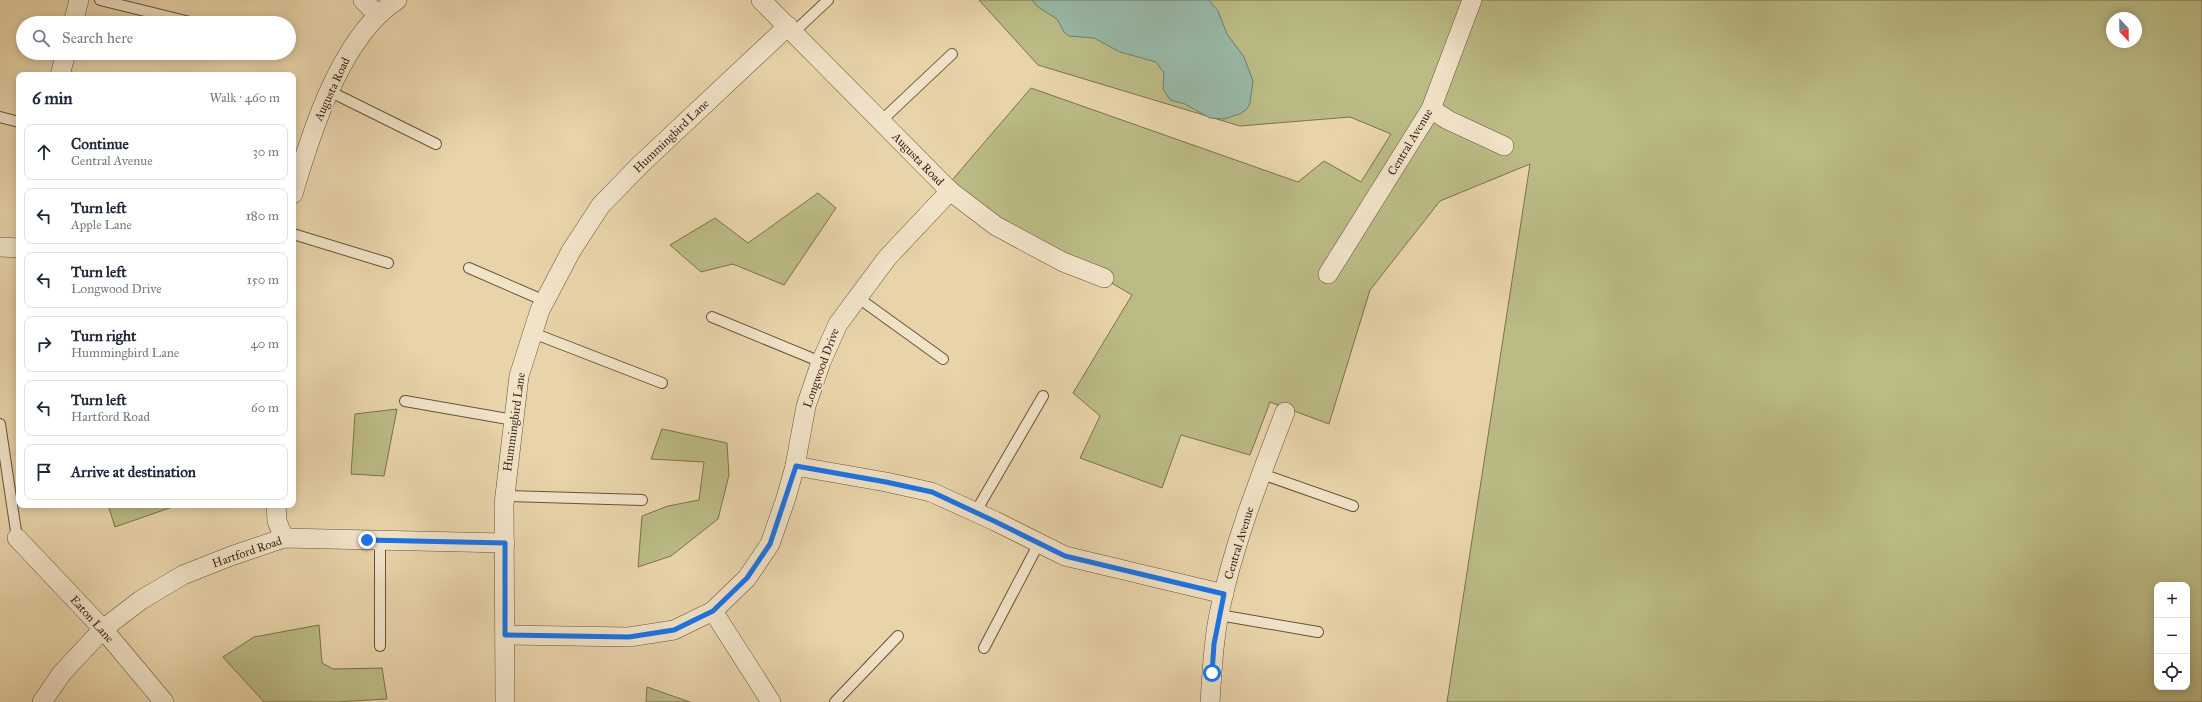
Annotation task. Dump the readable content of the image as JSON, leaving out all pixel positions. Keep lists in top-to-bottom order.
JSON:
{
  "streets": {
    "street": [
      "Augusta Road",
      "Hummingbird Lane",
      "Central Avenue",
      "Longwood Drive",
      "Hartford Road",
      "Eaton Lane"
    ]
  },
  "crossings": [
    ["Augusta Road", "Hummingbird Lane"],
    ["Augusta Road", "Longwood Drive"],
    ["Hummingbird Lane", "Longwood Drive"],
    ["Hummingbird Lane", "Hartford Road"],
    ["Hartford Road", "Eaton Lane"]
  ],
  "north": "bottom",
  "page": {
    "search": "Search here",
    "heading": ["6 min", "Walk · 460 m"],
    "list": [
      ["Continue", "Central Avenue", "30 m"],
      ["Turn left", "Apple Lane", "180 m"],
      ["Turn left", "Longwood Drive", "150 m"],
      ["Turn right", "Hummingbird Lane", "40 m"],
      ["Turn left", "Hartford Road", "60 m"],
      "Arrive at destination"
    ],
    "map_buttons": ["+", "−"]
  }
}
